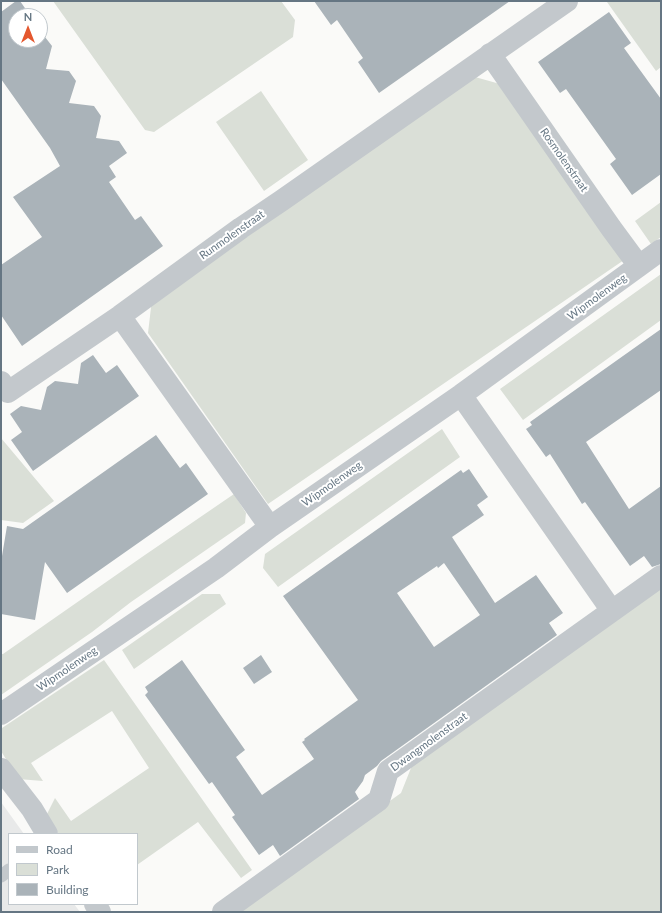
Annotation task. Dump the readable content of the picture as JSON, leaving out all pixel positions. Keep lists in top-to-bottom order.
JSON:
{
  "streets": {
    "street": [
      "Rosmolenstraat",
      "Runmolenstraat",
      "Wipmolenweg",
      "Dwangmolenstraat"
    ]
  },
  "crossings": [
    ["Rosmolenstraat", "Runmolenstraat"],
    ["Rosmolenstraat", "Wipmolenweg"]
  ],
  "legend": ["Road", "Park", "Building"],
  "north": "top"
}
